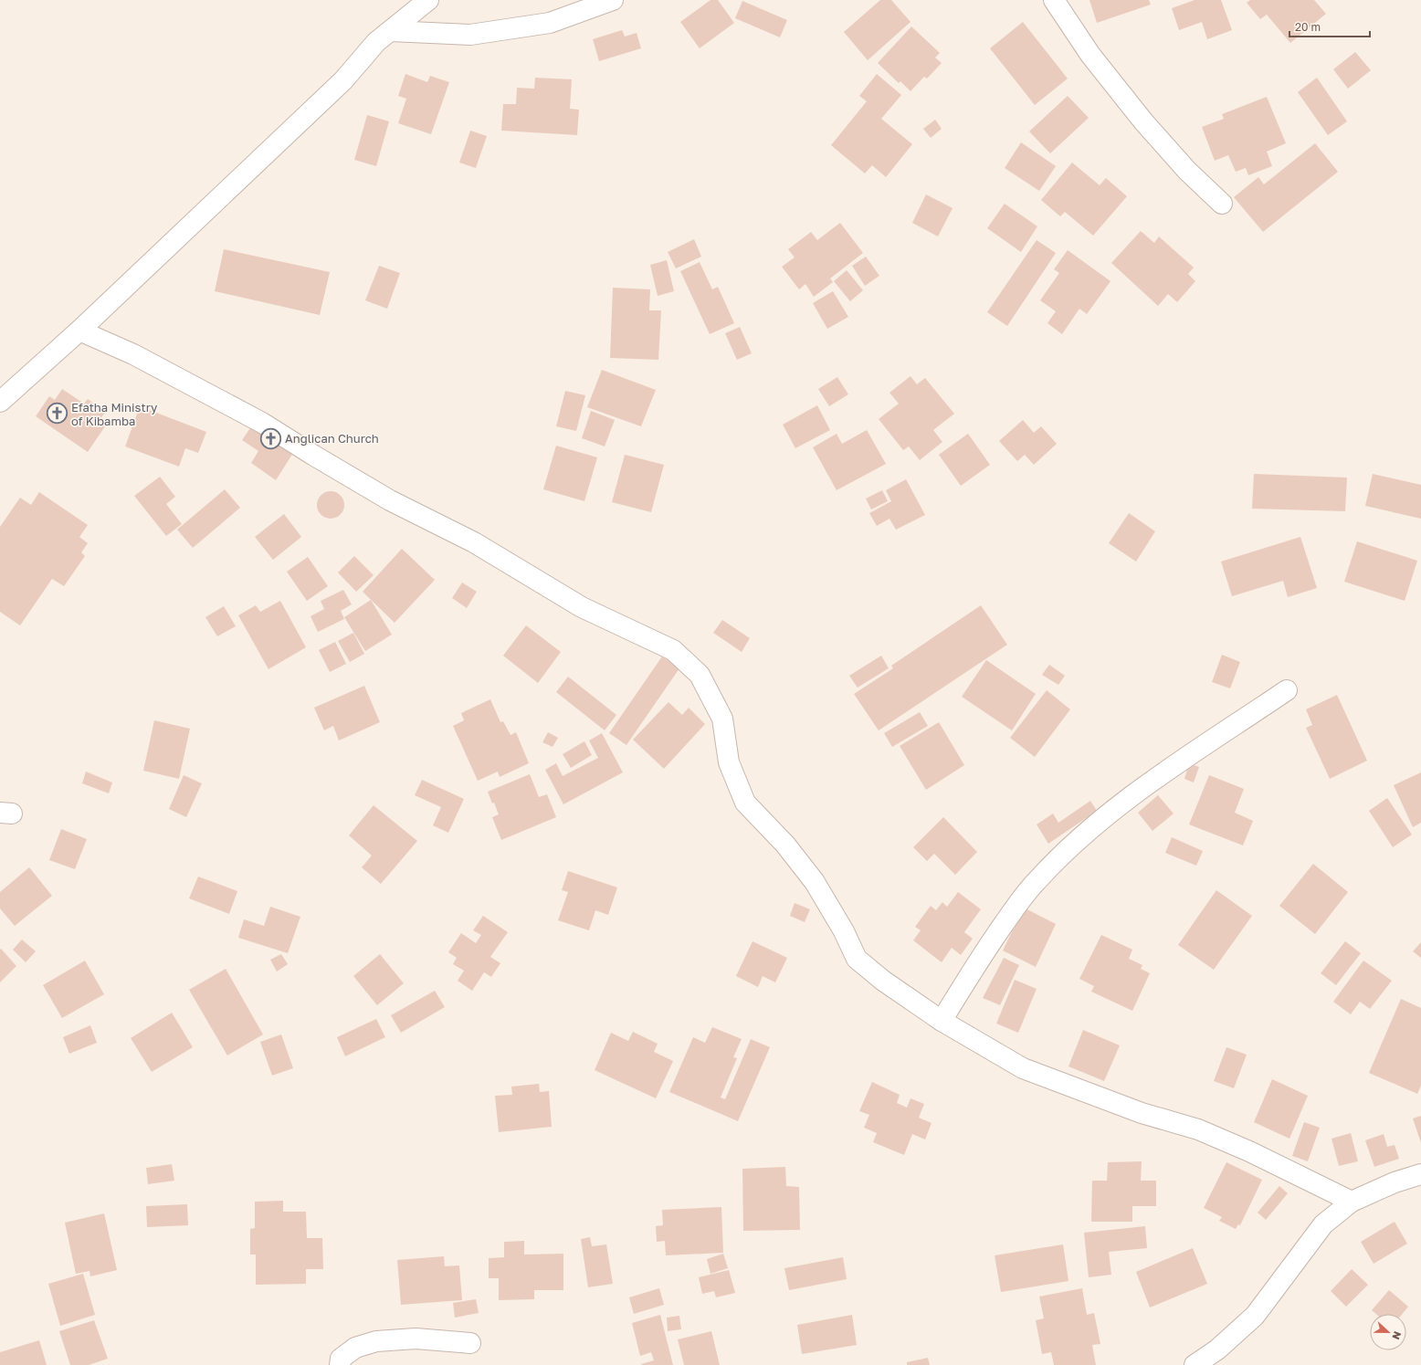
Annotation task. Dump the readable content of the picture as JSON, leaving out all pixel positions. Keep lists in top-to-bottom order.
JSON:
{
  "places": {
    "church": ["Efatha Ministry of Kibamba", "Anglican Church"]
  },
  "scale_bar": "20 m",
  "north": "right"
}
